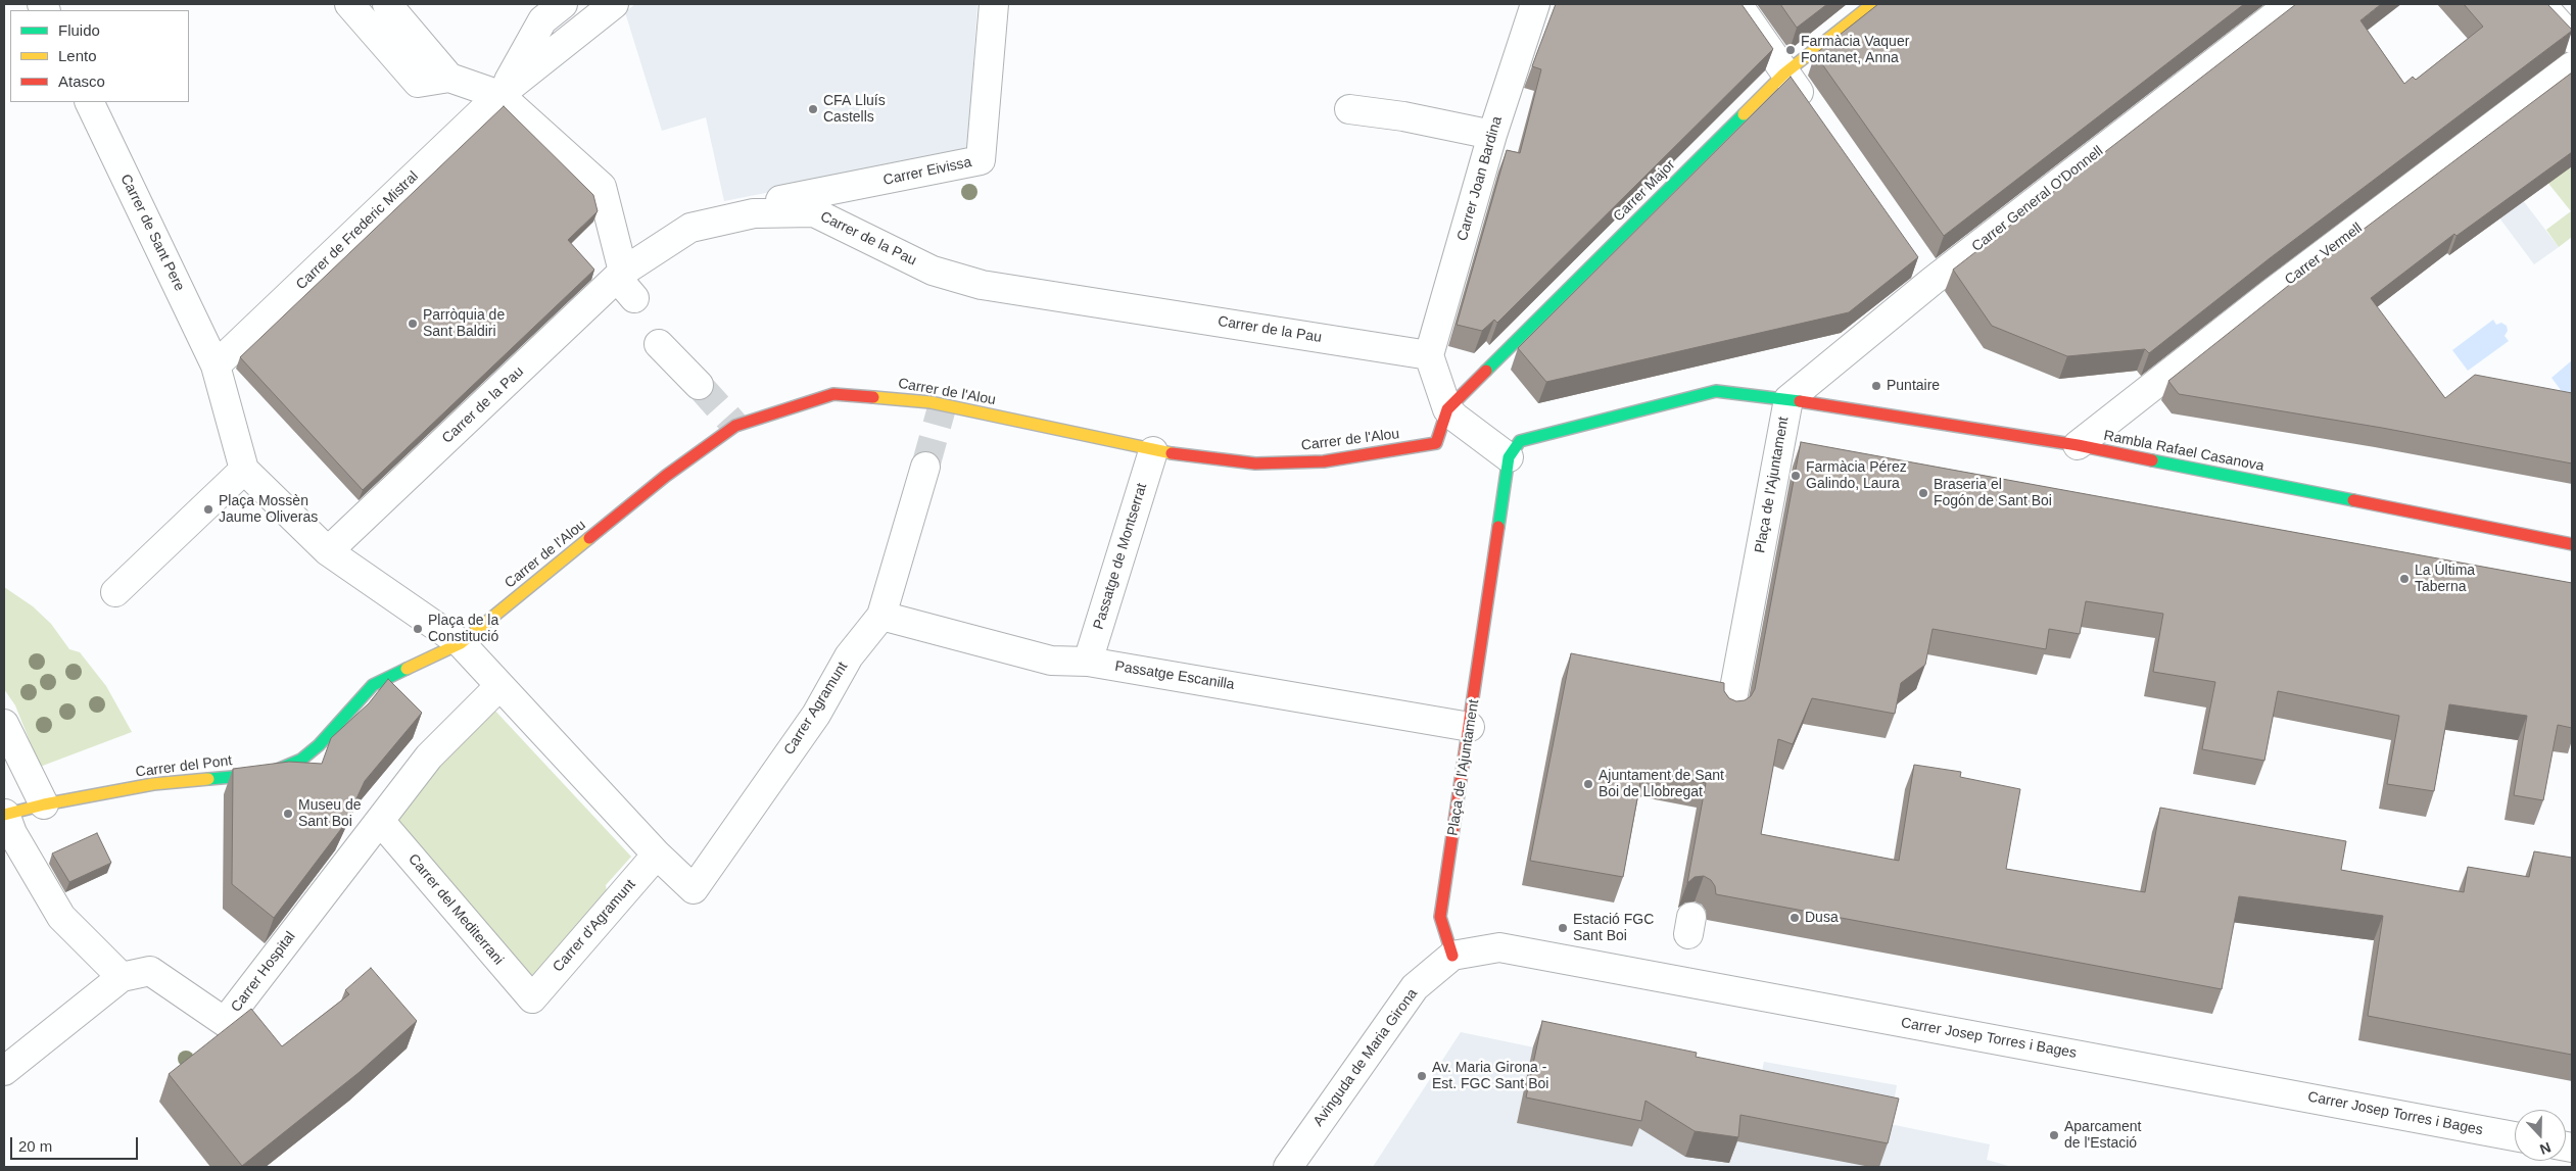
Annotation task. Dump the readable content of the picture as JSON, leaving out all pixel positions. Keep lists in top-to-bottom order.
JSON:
{
  "streets": {
    "street": [
      "Carrer Eivissa",
      "Carrer Joan Bardina",
      "Carrer Major",
      "Carrer General O'Donnell",
      "Carrer de Frederic Mistral",
      "Carrer de Sant Pere",
      "Carrer de la Pau",
      "Carrer Vermell",
      "Carrer de l'Alou",
      "Rambla Rafael Casanova",
      "Plaça de l'Ajuntament",
      "Passatge de Montserrat",
      "Passatge Escanilla",
      "Carrer Agramunt",
      "Carrer del Pont",
      "Carrer del Mediterrani",
      "Carrer d'Agramunt",
      "Carrer Hospital",
      "Carrer Josep Torres i Bages",
      "Avinguda de Maria Girona"
    ]
  },
  "crossings": [
    ["Carrer Eivissa", "Carrer de la Pau"],
    ["Carrer Joan Bardina", "Carrer de la Pau"],
    ["Carrer Major", "Carrer de l'Alou"],
    ["Carrer General O'Donnell", "Rambla Rafael Casanova"],
    ["Carrer General O'Donnell", "Plaça de l'Ajuntament"],
    ["Carrer de Frederic Mistral", "Carrer de Sant Pere"],
    ["Carrer Vermell", "Rambla Rafael Casanova"],
    ["Carrer de l'Alou", "Passatge de Montserrat"],
    ["Carrer de l'Alou", "Carrer del Pont"],
    ["Rambla Rafael Casanova", "Plaça de l'Ajuntament"],
    ["Plaça de l'Ajuntament", "Passatge Escanilla"],
    ["Plaça de l'Ajuntament", "Carrer Josep Torres i Bages"],
    ["Plaça de l'Ajuntament", "Avinguda de Maria Girona"],
    ["Passatge de Montserrat", "Passatge Escanilla"],
    ["Passatge Escanilla", "Carrer Agramunt"],
    ["Carrer Agramunt", "Carrer d'Agramunt"],
    ["Carrer del Mediterrani", "Carrer d'Agramunt"],
    ["Carrer del Mediterrani", "Carrer Hospital"],
    ["Carrer Josep Torres i Bages", "Avinguda de Maria Girona"]
  ],
  "places": [
    "Farmàcia Vaquer Fontanet, Anna",
    "CFA Lluís Castells",
    "Parròquia de Sant Baldiri",
    "Puntaire",
    "Farmàcia Pérez Galindo, Laura",
    "Braseria el Fogón de Sant Boi",
    "Plaça Mossèn Jaume Oliveras",
    "La Última Taberna",
    "Plaça de la Constitució",
    "Ajuntament de Sant Boi de Llobregat",
    "Museu de Sant Boi",
    "Dusa",
    "Estació FGC Sant Boi",
    "Av. Maria Girona - Est. FGC Sant Boi",
    "Aparcament de l'Estació"
  ],
  "legend": ["Fluido", "Lento", "Atasco"],
  "scale_bar": "20 m",
  "north": "bottom"
}
